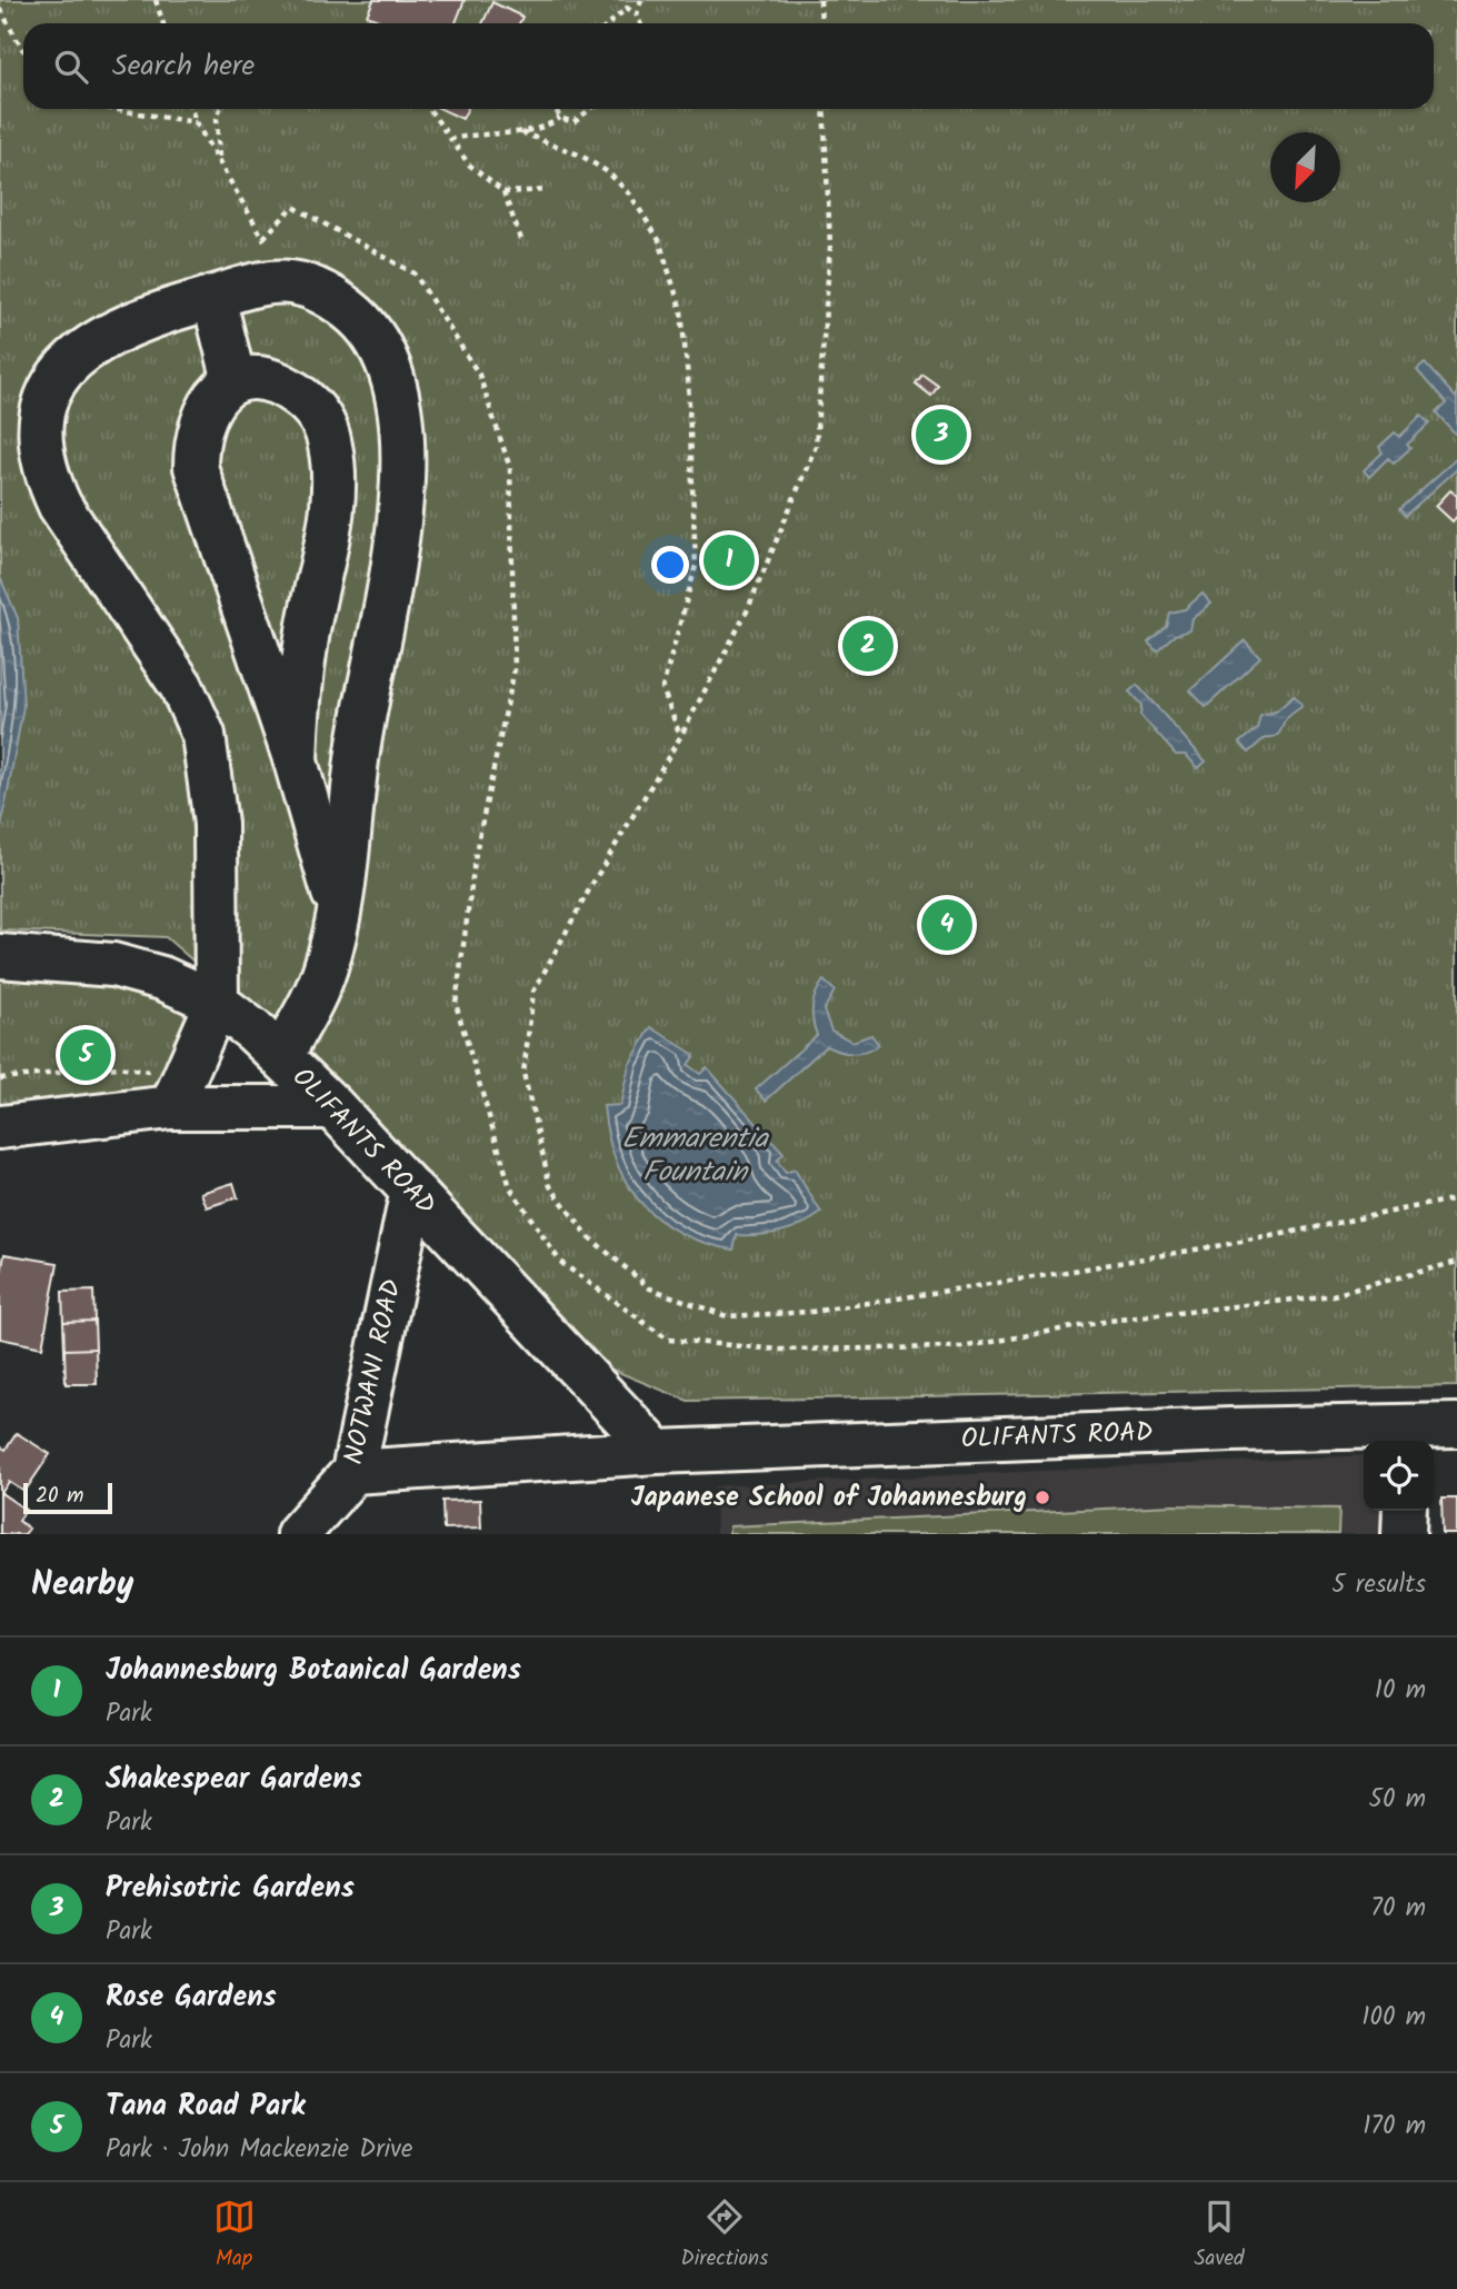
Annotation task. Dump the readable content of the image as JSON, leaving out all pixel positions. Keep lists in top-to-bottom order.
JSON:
{
  "streets": {
    "street": ["OLIFANTS ROAD", "NOTWANI ROAD"]
  },
  "crossings": [
    ["OLIFANTS ROAD", "NOTWANI ROAD"]
  ],
  "water": ["Emmarentia Fountain"],
  "places": ["Japanese School of Johannesburg"],
  "scale_bar": "20 m",
  "north": "bottom left",
  "page": {
    "search": "Search here",
    "pins": [
      "3",
      "1",
      "2",
      "4",
      "5"
    ],
    "scale": "20 m",
    "heading": ["Nearby", "5 results"],
    "list": [
      {
        "mark": "1",
        "name": "Johannesburg Botanical Gardens",
        "note": "Park",
        "value": "10 m"
      },
      {
        "mark": "2",
        "name": "Shakespear Gardens",
        "note": "Park",
        "value": "50 m"
      },
      {
        "mark": "3",
        "name": "Prehisotric Gardens",
        "note": "Park",
        "value": "70 m"
      },
      {
        "mark": "4",
        "name": "Rose Gardens",
        "note": "Park",
        "value": "100 m"
      },
      {
        "mark": "5",
        "name": "Tana Road Park",
        "note": "Park · John Mackenzie Drive",
        "value": "170 m"
      }
    ],
    "nav": ["Map", "Directions", "Saved"]
  }
}
